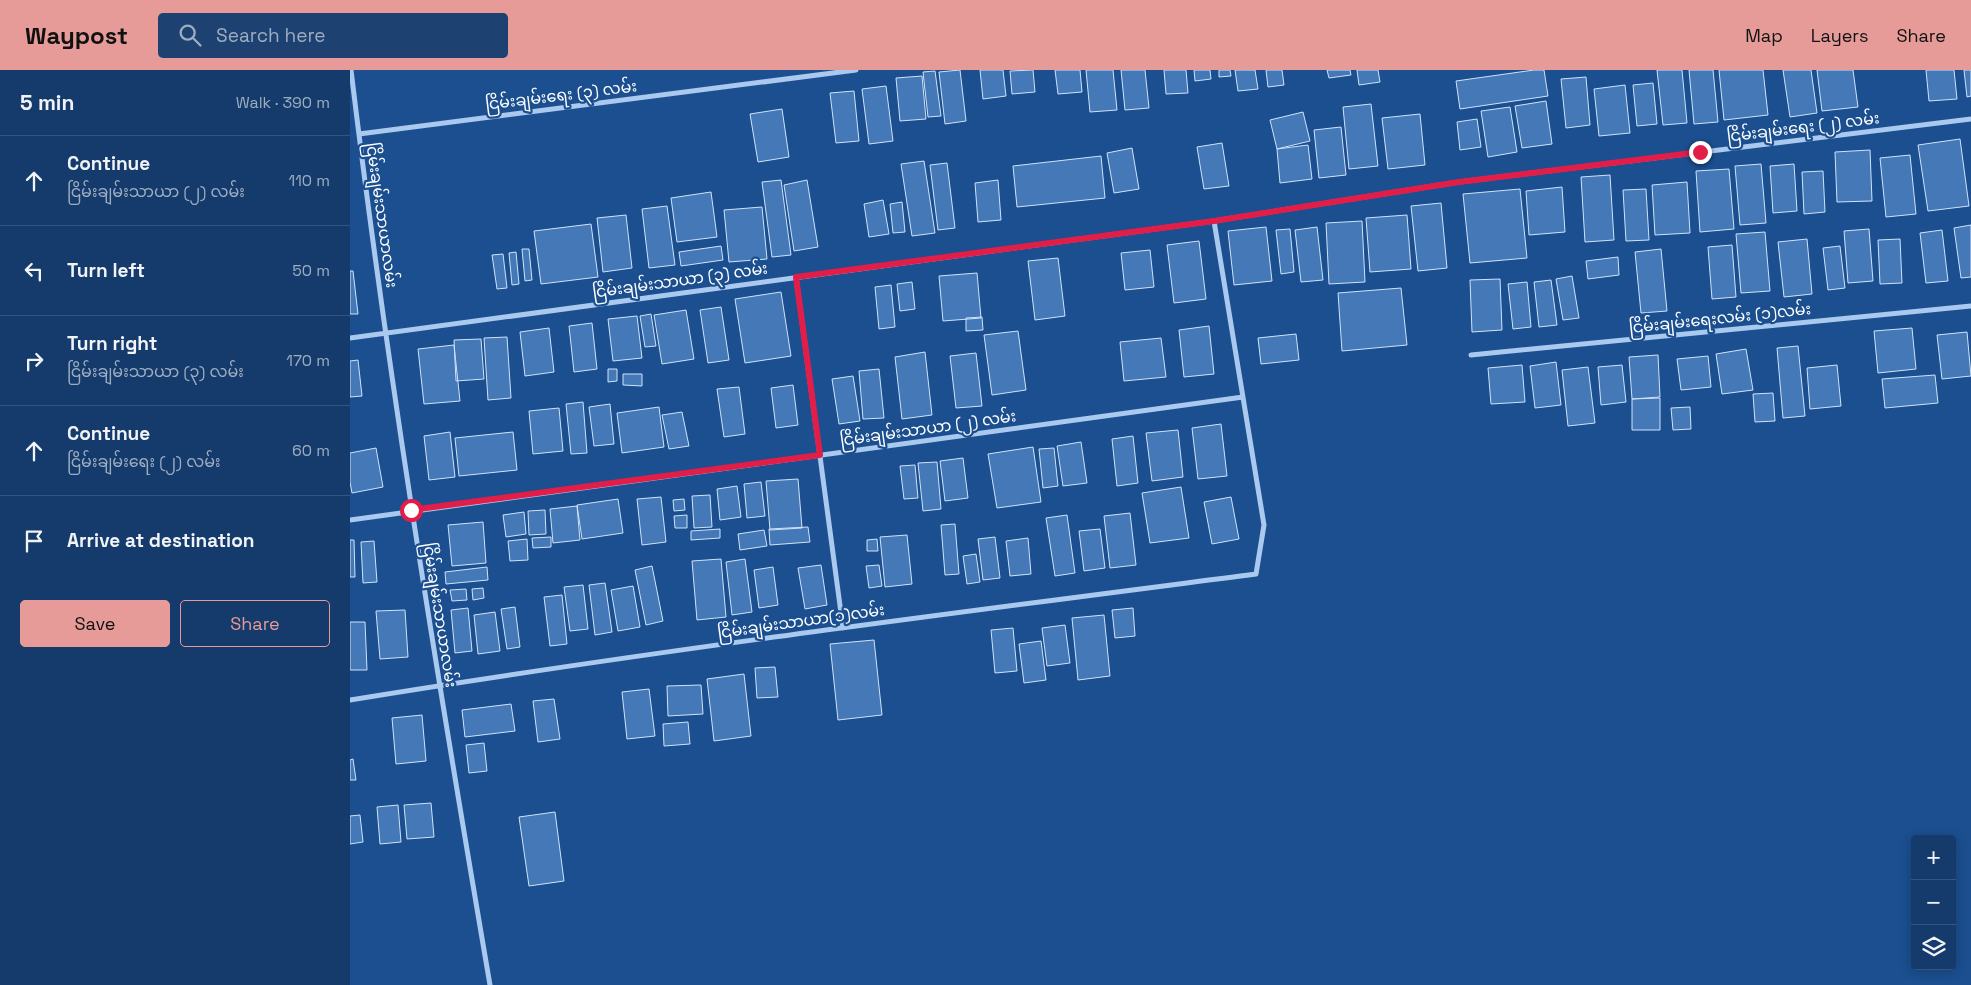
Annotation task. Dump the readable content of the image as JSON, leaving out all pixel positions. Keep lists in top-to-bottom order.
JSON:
{
  "streets": {
    "street": [
      "ငြိမ်းချမ်းရေး (၃) လမ်း",
      "ငြိမ်းချမ်းရေး (၂) လမ်း",
      "ငြိမ်းချမ်းသာယာလမ်း",
      "ငြိမ်းချမ်းသာယာ (၃) လမ်း",
      "ငြိမ်းချမ်းရေးလမ်း (၁)လမ်း",
      "ငြိမ်းချမ်းသာယာ (၂) လမ်း",
      "ငြိမ်းချမ်းသာယာ(၁)လမ်း"
    ]
  },
  "crossings": [
    ["ငြိမ်းချမ်းရေး (၃) လမ်း", "ငြိမ်းချမ်းသာယာလမ်း"],
    ["ငြိမ်းချမ်းရေး (၂) လမ်း", "ငြိမ်းချမ်းသာယာ (၃) လမ်း"],
    ["ငြိမ်းချမ်းသာယာလမ်း", "ငြိမ်းချမ်းသာယာ (၃) လမ်း"],
    ["ငြိမ်းချမ်းသာယာလမ်း", "ငြိမ်းချမ်းသာယာ (၂) လမ်း"],
    ["ငြိမ်းချမ်းသာယာလမ်း", "ငြိမ်းချမ်းသာယာ(၁)လမ်း"],
    ["ငြိမ်းချမ်းသာယာ (၂) လမ်း", "ငြိမ်းချမ်းသာယာ(၁)လမ်း"]
  ],
  "page": {
    "header": "Waypost",
    "search": "Search here",
    "nav": ["Map", "Layers", "Share"],
    "heading": ["5 min", "Walk · 390 m"],
    "list": [
      ["Continue", "ငြိမ်းချမ်းသာယာ (၂) လမ်း", "110 m"],
      ["Turn left", "50 m"],
      ["Turn right", "ငြိမ်းချမ်းသာယာ (၃) လမ်း", "170 m"],
      ["Continue", "ငြိမ်းချမ်းရေး (၂) လမ်း", "60 m"],
      "Arrive at destination"
    ],
    "buttons": ["Save", "Share"],
    "map_buttons": ["+", "−"]
  }
}
